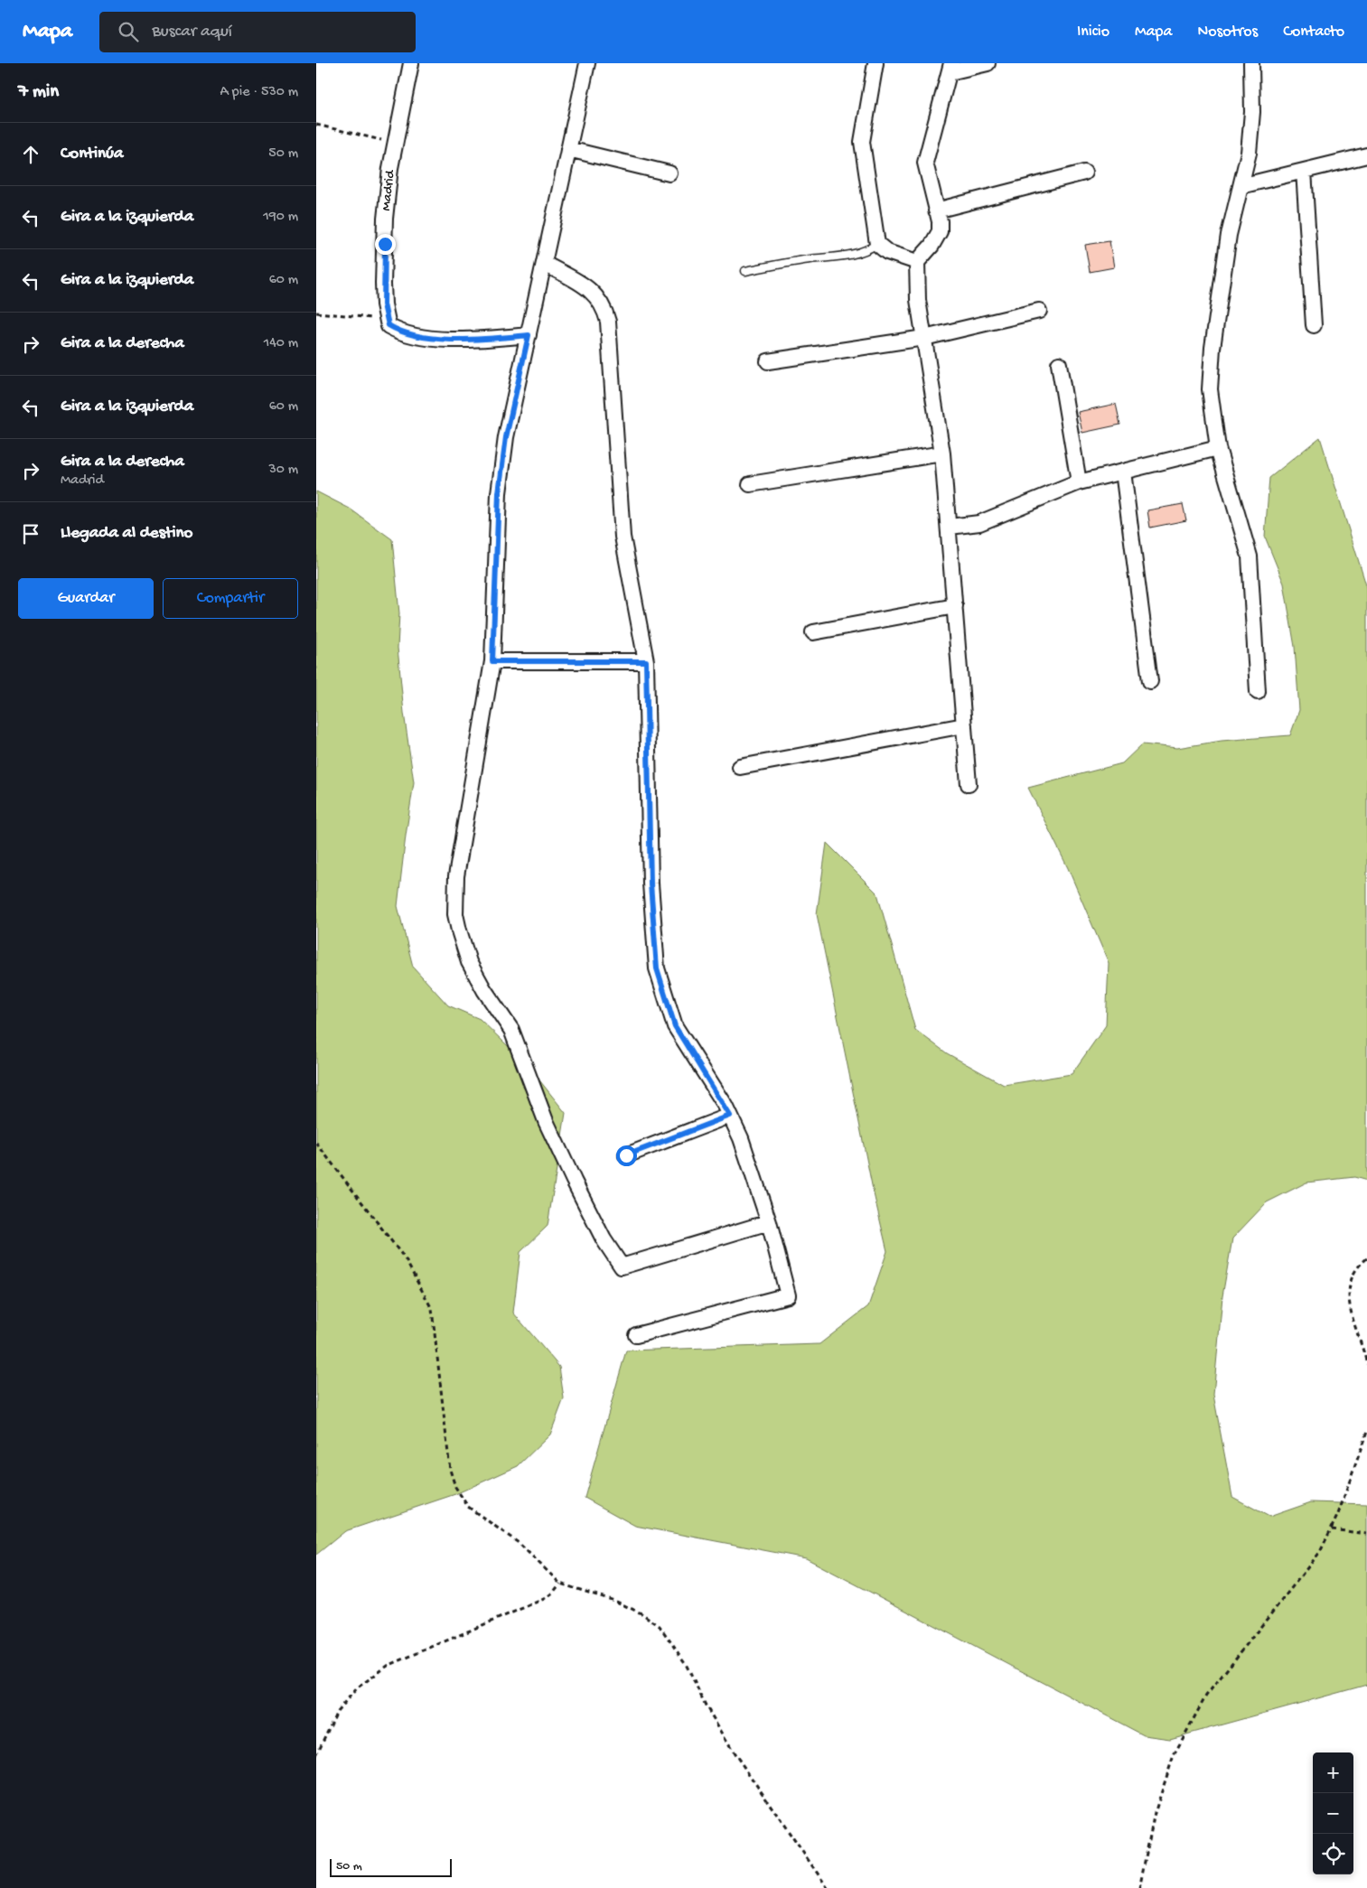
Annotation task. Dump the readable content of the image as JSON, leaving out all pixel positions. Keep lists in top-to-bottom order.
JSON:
{
  "streets": {
    "street": ["Madrid"]
  },
  "scale_bar": "50 m",
  "page": {
    "header": "Mapa",
    "search": "Buscar aquí",
    "nav": [
      "Inicio",
      "Mapa",
      "Nosotros",
      "Contacto"
    ],
    "heading": ["7 min", "A pie · 530 m"],
    "list": [
      ["Continúa", "50 m"],
      ["Gira a la izquierda", "190 m"],
      ["Gira a la izquierda", "60 m"],
      ["Gira a la derecha", "140 m"],
      ["Gira a la izquierda", "60 m"],
      ["Gira a la derecha", "Madrid", "30 m"],
      "Llegada al destino"
    ],
    "buttons": ["Guardar", "Compartir"],
    "map_buttons": ["+", "−"],
    "scale": "50 m"
  }
}
